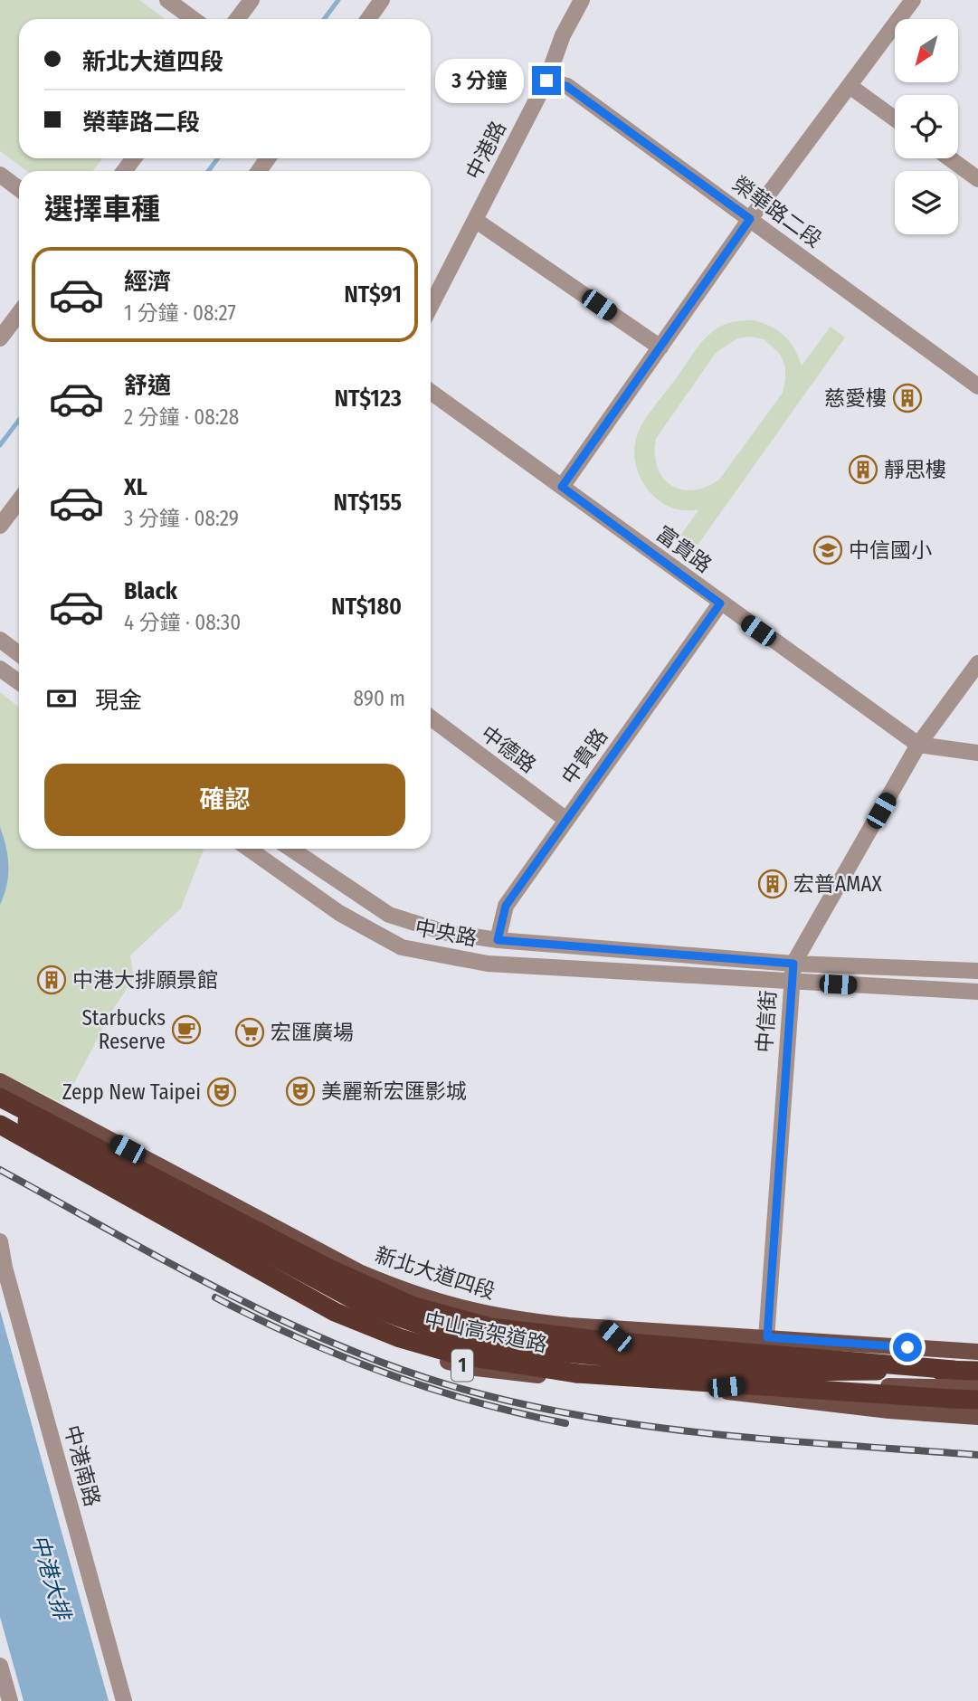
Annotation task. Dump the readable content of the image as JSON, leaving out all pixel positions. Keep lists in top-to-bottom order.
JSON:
{
  "streets": {
    "highway": ["中山高架道路", "1"],
    "main road": ["新北大道四段"],
    "street": [
      "中港路",
      "榮華路二段",
      "富貴路",
      "中德路",
      "中貴路",
      "中央路",
      "中信街",
      "中港南路"
    ]
  },
  "crossings": [
    ["中港路", "榮華路二段"],
    ["富貴路", "中貴路"],
    ["富貴路", "中信街"],
    ["中德路", "中貴路"],
    ["中貴路", "中央路"],
    ["中央路", "中信街"],
    ["中信街", "新北大道四段"],
    ["中信街", "1"]
  ],
  "water": ["中港大排"],
  "places": {
    "building": [
      "慈愛樓",
      "靜思樓",
      "宏普AMAX",
      "中港大排願景館"
    ],
    "school or university": ["中信國小"],
    "cafe": ["Starbucks Reserve"],
    "supermarket": ["宏匯廣場"],
    "theatre": ["美麗新宏匯影城", "Zepp New Taipei"]
  },
  "north": "bottom left",
  "page": {
    "banner": ["新北大道四段", "榮華路二段"],
    "bubble": "3 分鐘",
    "heading": "選擇車種",
    "list": [
      {
        "name": "經濟",
        "note": "1 分鐘 · 08:27",
        "value": "NT$91"
      },
      {
        "name": "舒適",
        "note": "2 分鐘 · 08:28",
        "value": "NT$123"
      },
      {
        "name": "XL",
        "note": "3 分鐘 · 08:29",
        "value": "NT$155"
      },
      {
        "name": "Black",
        "note": "4 分鐘 · 08:30",
        "value": "NT$180"
      }
    ],
    "pay": ["現金", "890 m"],
    "buttons": "確認"
  }
}
